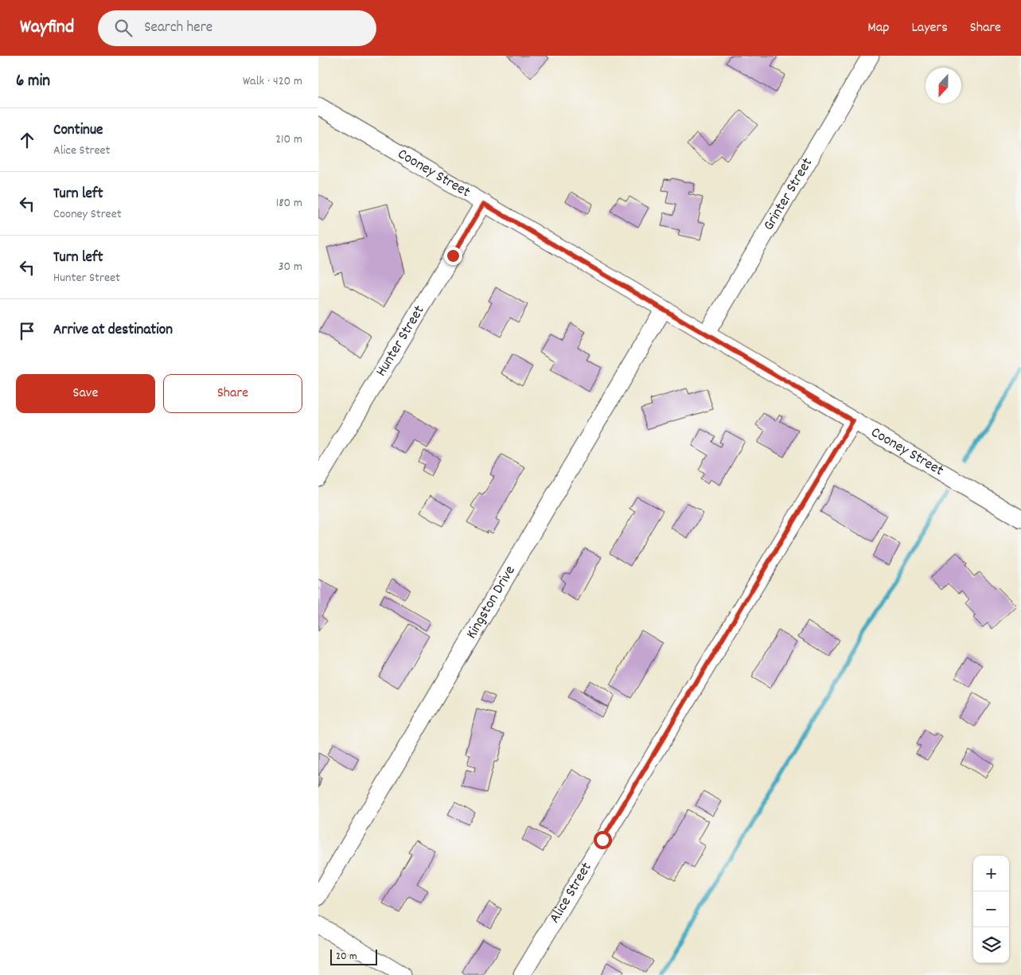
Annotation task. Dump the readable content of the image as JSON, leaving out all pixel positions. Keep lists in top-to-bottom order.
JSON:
{
  "streets": {
    "street": [
      "Cooney Street",
      "Grinter Street",
      "Hunter Street",
      "Kingston Drive",
      "Alice Street"
    ]
  },
  "crossings": [
    ["Cooney Street", "Grinter Street"],
    ["Cooney Street", "Hunter Street"],
    ["Cooney Street", "Kingston Drive"],
    ["Cooney Street", "Alice Street"]
  ],
  "scale_bar": "20 m",
  "north": "bottom",
  "page": {
    "header": "Wayfind",
    "search": "Search here",
    "nav": ["Map", "Layers", "Share"],
    "heading": ["6 min", "Walk · 420 m"],
    "list": [
      ["Continue", "Alice Street", "210 m"],
      ["Turn left", "Cooney Street", "180 m"],
      ["Turn left", "Hunter Street", "30 m"],
      "Arrive at destination"
    ],
    "buttons": ["Save", "Share"],
    "map_buttons": ["+", "−"],
    "scale": "20 m"
  }
}
